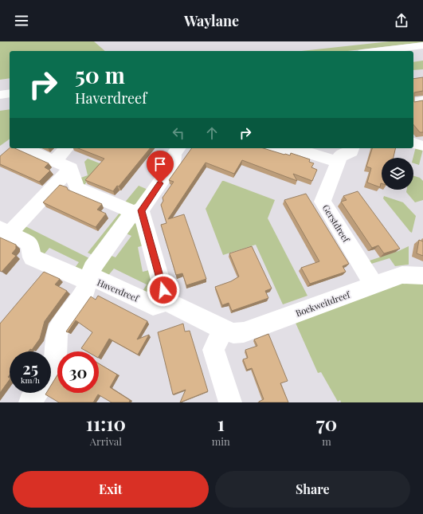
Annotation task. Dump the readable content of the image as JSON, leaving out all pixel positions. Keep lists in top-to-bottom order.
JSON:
{
  "streets": {
    "street": ["Gerstdreef", "Haverdreef", "Boekweitdreef"]
  },
  "crossings": [
    ["Gerstdreef", "Boekweitdreef"],
    ["Haverdreef", "Boekweitdreef"]
  ],
  "page": {
    "header": "Waylane",
    "turn": ["50 m", "Haverdreef"],
    "speed": "25 km/h",
    "limit": "30",
    "eta": [
      "11:10",
      "Arrival",
      "1",
      "min",
      "70",
      "m"
    ],
    "buttons": ["Exit", "Share"]
  }
}
